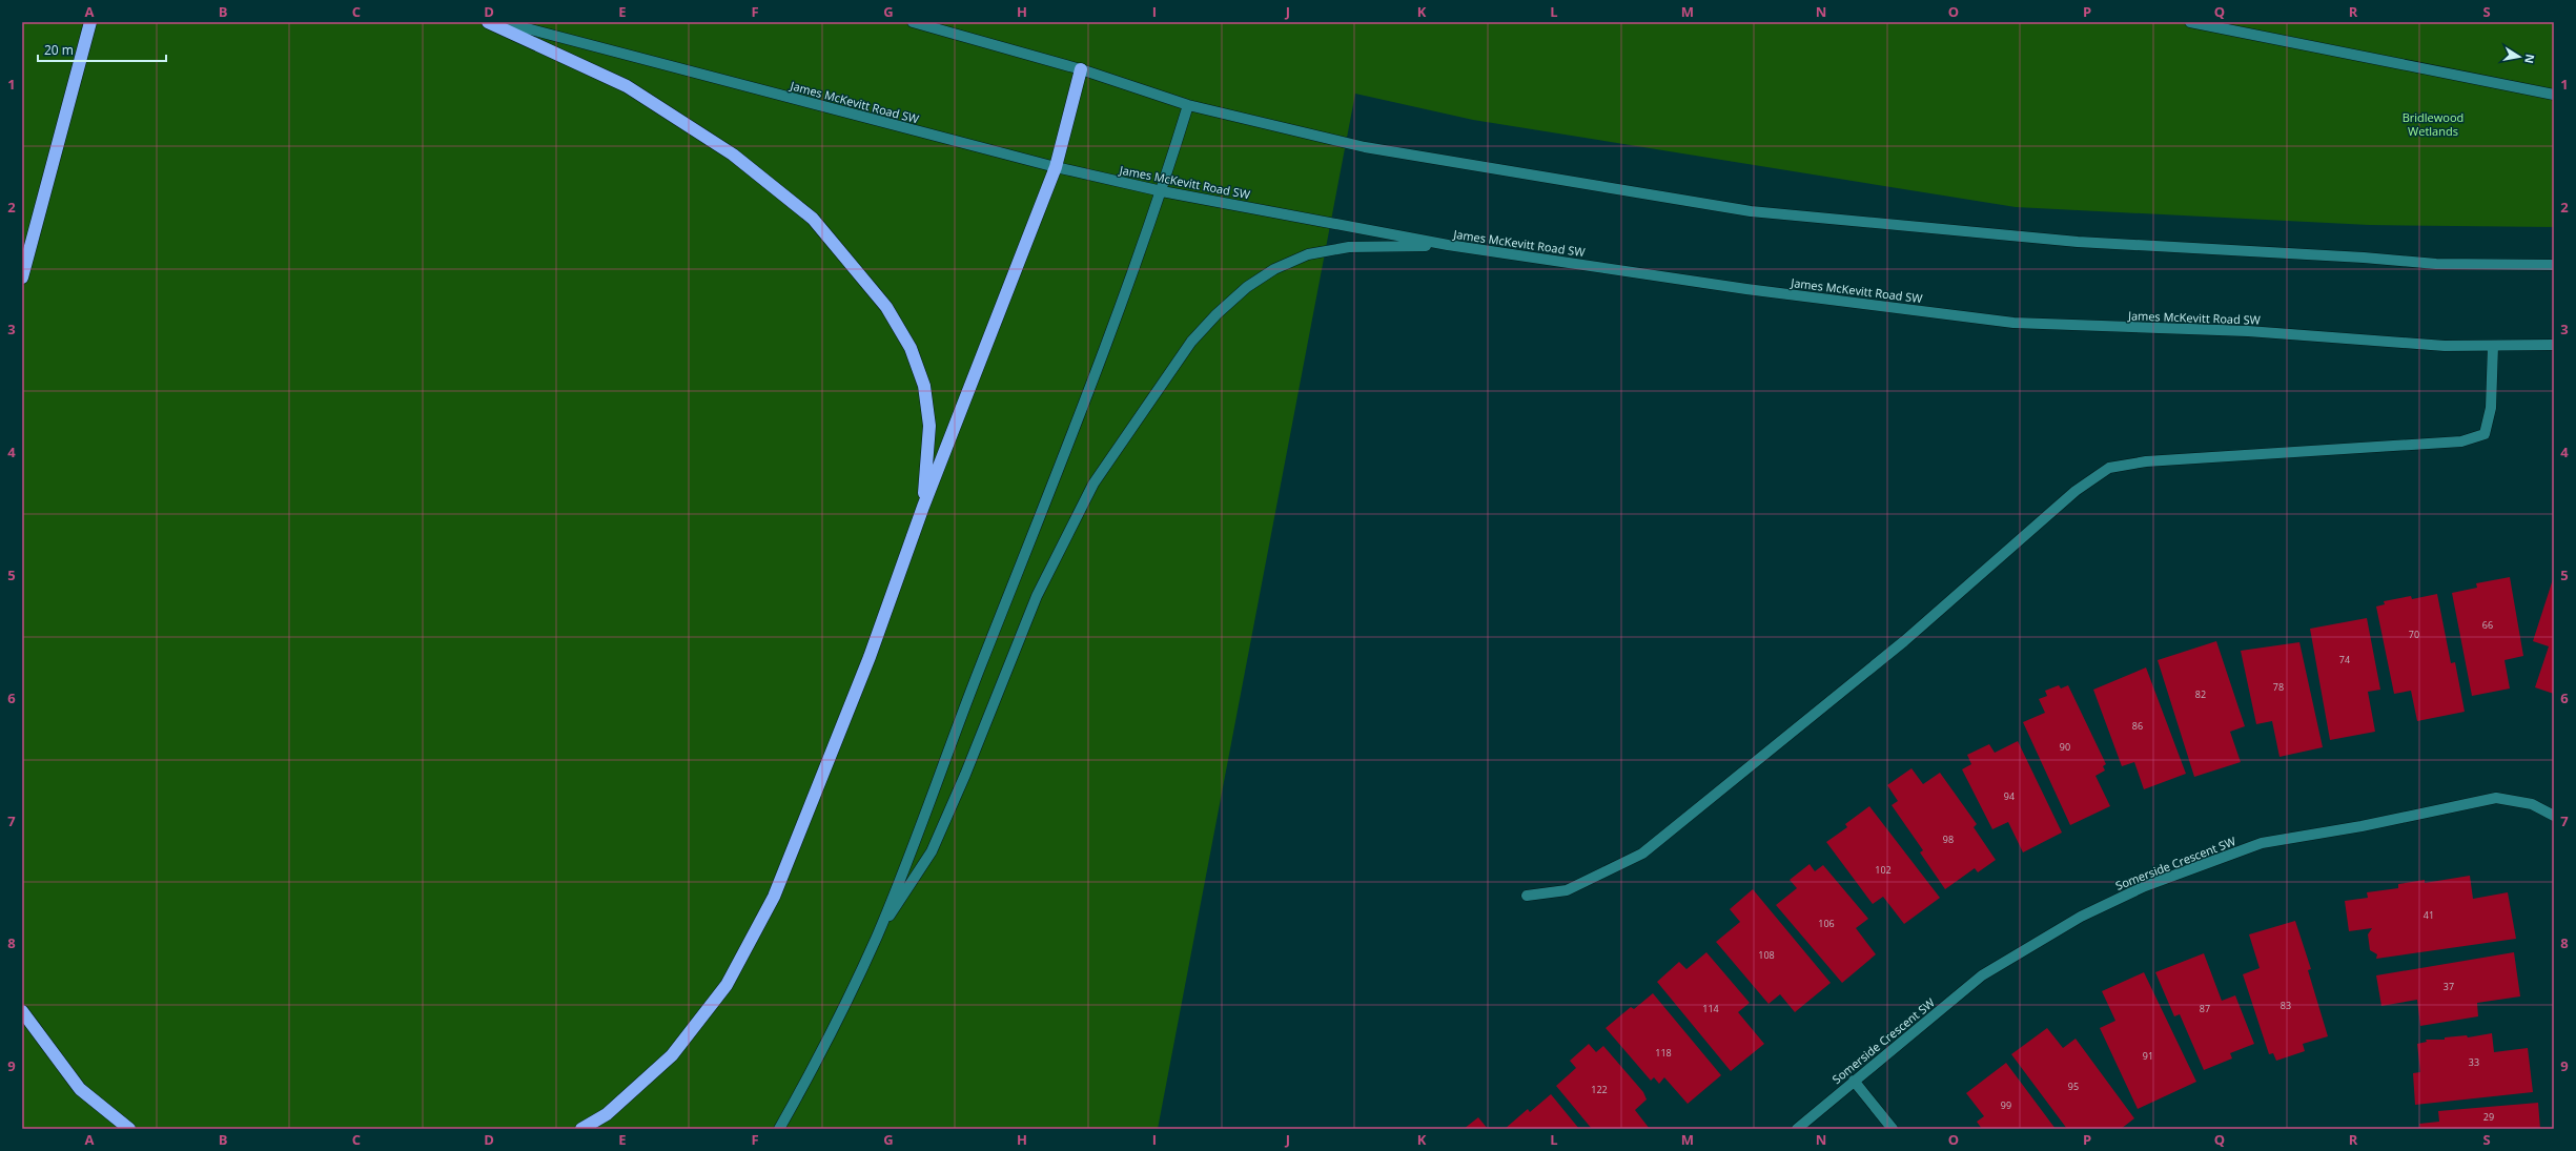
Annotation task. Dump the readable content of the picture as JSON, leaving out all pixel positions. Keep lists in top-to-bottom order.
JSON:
{
  "streets": {
    "main road": ["James McKevitt Road SW", "Somerside Crescent SW"]
  },
  "parks": ["Bridlewood Wetlands"],
  "house_numbers": [
    "66",
    "70",
    "74",
    "78",
    "82",
    "86",
    "90",
    "94",
    "98",
    "102",
    "41",
    "106",
    "108",
    "37",
    "83",
    "114",
    "87",
    "118",
    "91",
    "33",
    "95",
    "122",
    "99",
    "29"
  ],
  "scale_bar": "20 m",
  "north": "right",
  "grid": {
    "columns": [
      "A",
      "B",
      "C",
      "D",
      "E",
      "F",
      "G",
      "H",
      "I",
      "J",
      "K",
      "L",
      "M",
      "N",
      "O",
      "P",
      "Q",
      "R",
      "S"
    ],
    "rows": [
      "1",
      "2",
      "3",
      "4",
      "5",
      "6",
      "7",
      "8",
      "9"
    ]
  }
}
